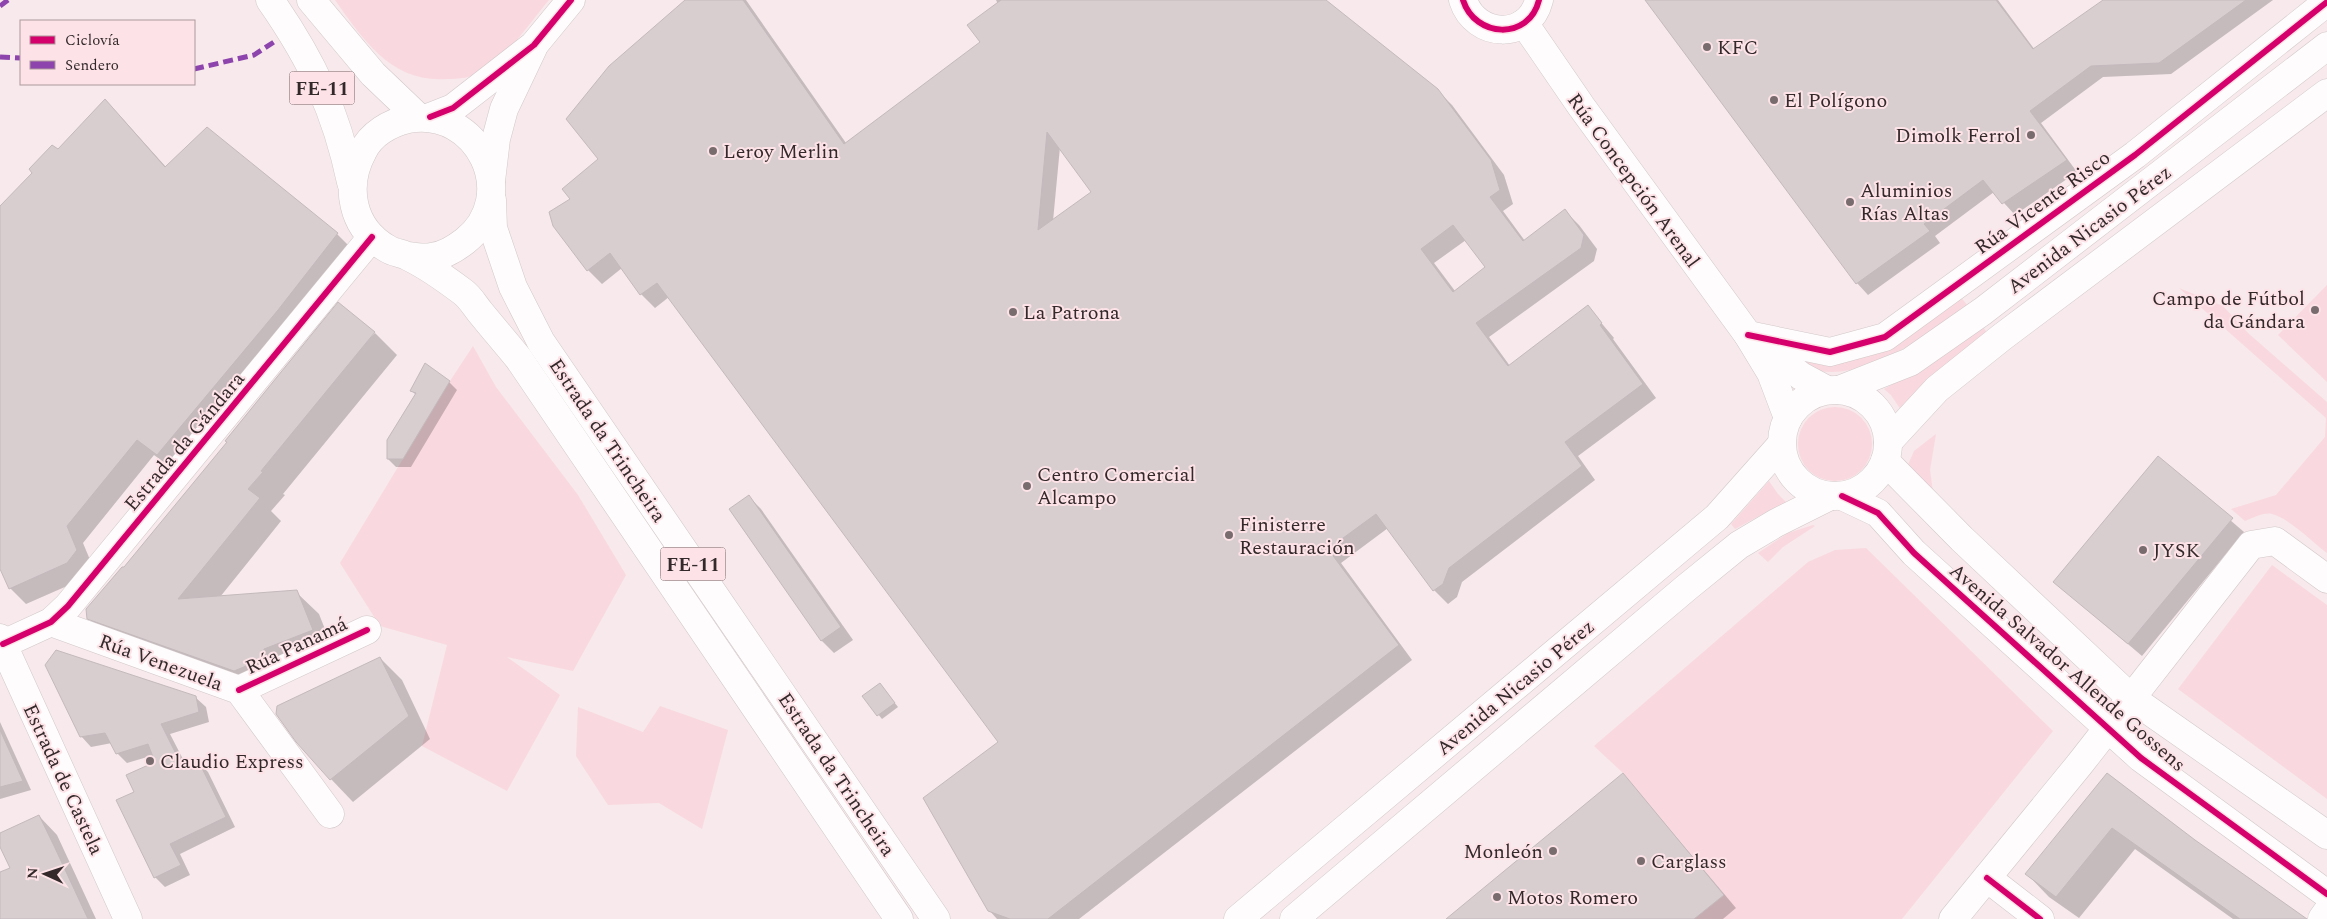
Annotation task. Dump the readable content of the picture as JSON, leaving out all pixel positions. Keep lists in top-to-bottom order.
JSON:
{
  "streets": {
    "main road": [
      "FE-11",
      "Rúa Concepción Arenal",
      "Rúa Vicente Risco",
      "Avenida Nicasio Pérez",
      "Estrada da Trincheira",
      "Estrada da Gándara",
      "Rúa Panamá",
      "Rúa Venezuela",
      "Avenida Salvador Allende Gossens",
      "Estrada de Castela"
    ]
  },
  "crossings": [
    ["FE-11", "Estrada da Trincheira"],
    ["FE-11", "Estrada da Gándara"],
    ["Rúa Concepción Arenal", "Rúa Vicente Risco"],
    ["Avenida Nicasio Pérez", "Avenida Salvador Allende Gossens"],
    ["Estrada da Trincheira", "Estrada da Gándara"],
    ["Estrada da Gándara", "Rúa Venezuela"],
    ["Estrada da Gándara", "Estrada de Castela"],
    ["Rúa Panamá", "Rúa Venezuela"]
  ],
  "places": [
    "KFC",
    "El Polígono",
    "Dimolk Ferrol",
    "Leroy Merlin",
    "Aluminios Rías Altas",
    "Campo de Fútbol da Gándara",
    "La Patrona",
    "Centro Comercial Alcampo",
    "Finisterre Restauración",
    "JYSK",
    "Claudio Express",
    "Monleón",
    "Carglass",
    "Motos Romero"
  ],
  "legend": ["Ciclovía", "Sendero"],
  "north": "left"
}
